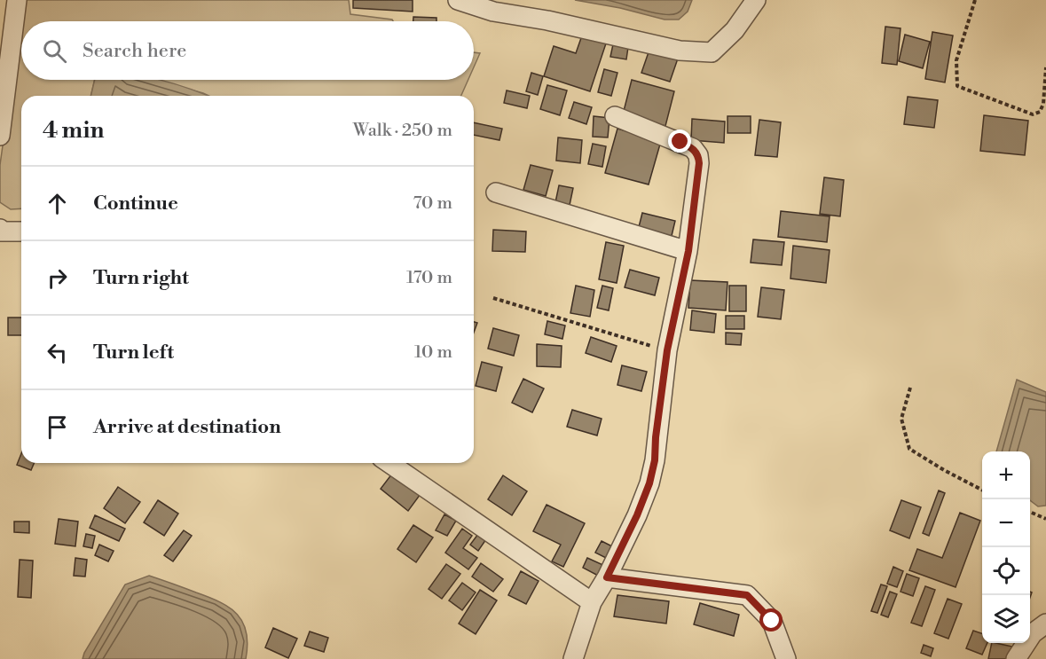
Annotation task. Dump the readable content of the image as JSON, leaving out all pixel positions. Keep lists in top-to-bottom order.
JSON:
{
  "page": {
    "search": "Search here",
    "heading": ["4 min", "Walk · 250 m"],
    "list": [
      ["Continue", "70 m"],
      ["Turn right", "170 m"],
      ["Turn left", "10 m"],
      "Arrive at destination"
    ],
    "map_buttons": ["+", "−"]
  }
}
